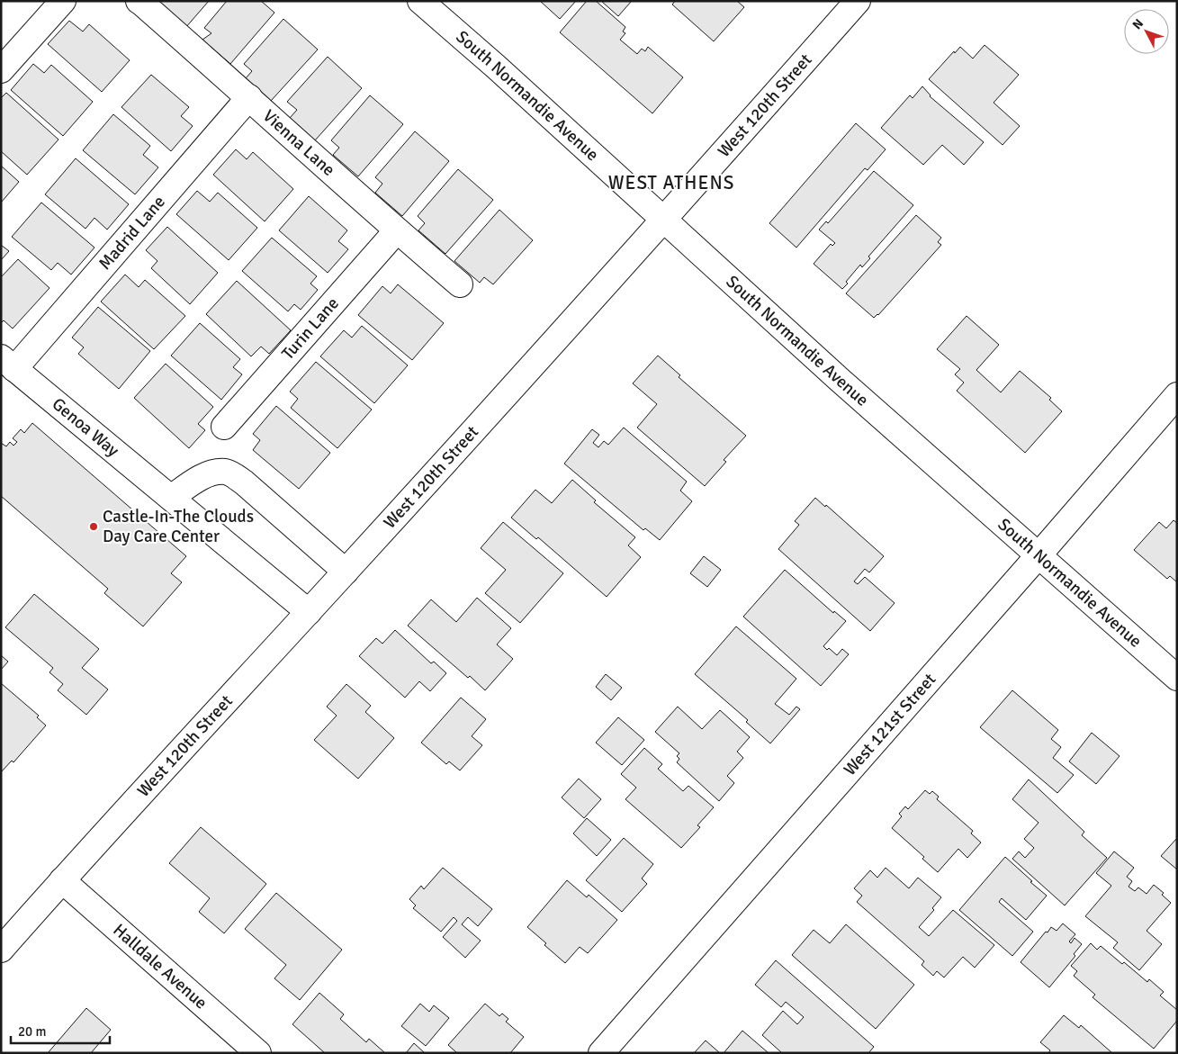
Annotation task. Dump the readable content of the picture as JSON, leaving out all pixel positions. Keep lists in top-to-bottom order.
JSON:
{
  "streets": {
    "street": [
      "South Normandie Avenue",
      "West 120th Street",
      "Vienna Lane",
      "Madrid Lane",
      "Turin Lane",
      "Genoa Way",
      "West 121st Street",
      "Halldale Avenue"
    ]
  },
  "crossings": [
    ["South Normandie Avenue", "West 120th Street"],
    ["South Normandie Avenue", "West 121st Street"],
    ["West 120th Street", "Genoa Way"],
    ["West 120th Street", "Halldale Avenue"],
    ["Vienna Lane", "Madrid Lane"],
    ["Vienna Lane", "Turin Lane"],
    ["Madrid Lane", "Genoa Way"]
  ],
  "districts": ["WEST ATHENS"],
  "places": ["Castle-In-The Clouds Day Care Center"],
  "scale_bar": "20 m",
  "north": "top left"
}
